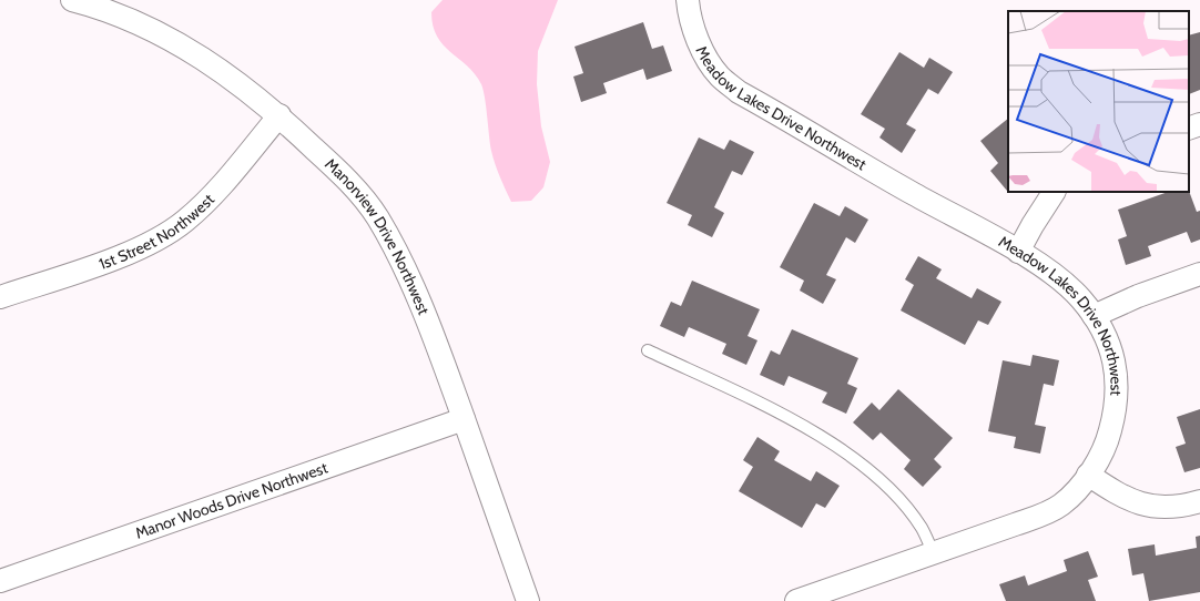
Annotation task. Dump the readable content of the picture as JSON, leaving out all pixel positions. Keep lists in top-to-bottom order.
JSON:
{
  "streets": {
    "street": [
      "Meadow Lakes Drive Northwest",
      "1st Street Northwest",
      "Manorview Drive Northwest",
      "Manor Woods Drive Northwest"
    ]
  },
  "crossings": [
    ["1st Street Northwest", "Manorview Drive Northwest"],
    ["Manorview Drive Northwest", "Manor Woods Drive Northwest"]
  ]
}
